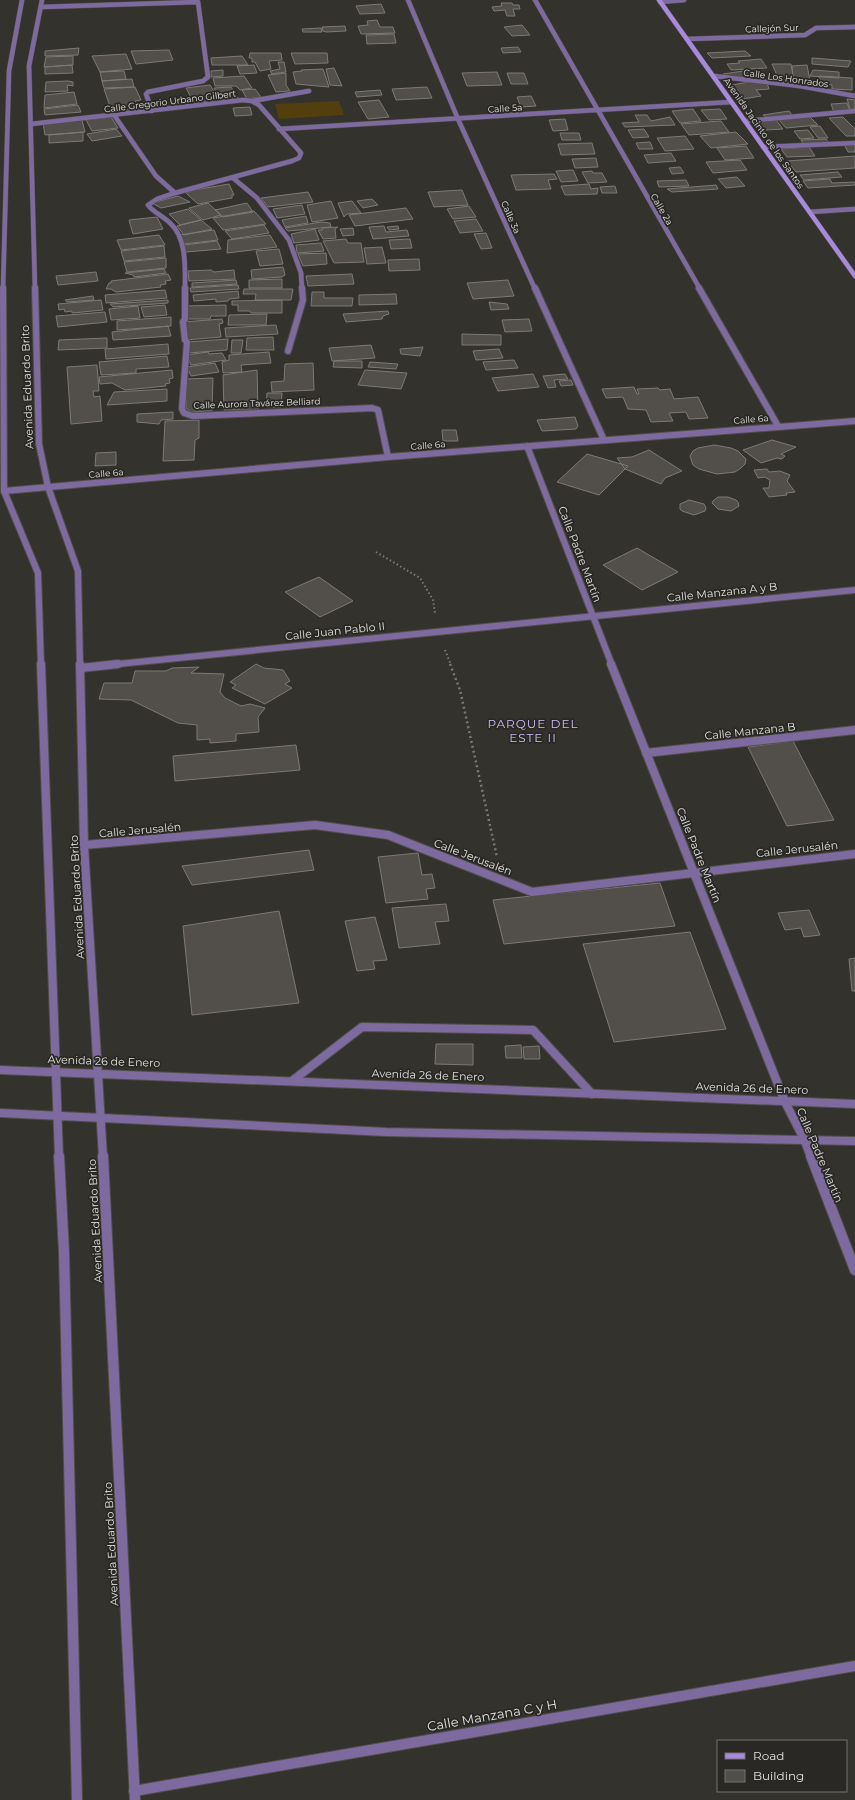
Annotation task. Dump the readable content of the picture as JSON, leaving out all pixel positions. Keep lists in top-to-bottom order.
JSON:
{
  "streets": {
    "main road": ["Avenida Jacinto de los Santos"],
    "street": [
      "Callejón Sur",
      "Calle Los Honrados",
      "Calle Gregorio Urbano Gilbert",
      "Calle 5a",
      "Calle 2a",
      "Calle 3a",
      "Avenida Eduardo Brito",
      "Calle Aurora Tavárez Belliard",
      "Calle 6a",
      "Calle Padre Martín",
      "Calle Manzana A y B",
      "Calle Juan Pablo II",
      "Calle Manzana B",
      "Calle Jerusalén",
      "Avenida 26 de Enero",
      "Calle Manzana C y H"
    ]
  },
  "crossings": [
    ["Callejón Sur", "Avenida Jacinto de los Santos"],
    ["Calle Los Honrados", "Avenida Jacinto de los Santos"],
    ["Calle Gregorio Urbano Gilbert", "Avenida Eduardo Brito"],
    ["Calle 5a", "Avenida Jacinto de los Santos"],
    ["Calle 5a", "Calle 2a"],
    ["Calle 5a", "Calle 3a"],
    ["Calle 5a", "Calle Aurora Tavárez Belliard"],
    ["Calle 2a", "Calle 6a"],
    ["Calle 3a", "Calle 6a"],
    ["Avenida Eduardo Brito", "Calle 6a"],
    ["Avenida Eduardo Brito", "Calle Juan Pablo II"],
    ["Avenida Eduardo Brito", "Calle Jerusalén"],
    ["Avenida Eduardo Brito", "Avenida 26 de Enero"],
    ["Avenida Eduardo Brito", "Calle Manzana C y H"],
    ["Calle Aurora Tavárez Belliard", "Calle 6a"],
    ["Calle 6a", "Calle Padre Martín"],
    ["Calle Padre Martín", "Calle Manzana A y B"],
    ["Calle Padre Martín", "Calle Juan Pablo II"],
    ["Calle Padre Martín", "Calle Manzana B"],
    ["Calle Padre Martín", "Calle Jerusalén"],
    ["Calle Padre Martín", "Avenida 26 de Enero"],
    ["Calle Manzana A y B", "Calle Juan Pablo II"]
  ],
  "districts": ["PARQUE DEL ESTE II"],
  "legend": ["Road", "Building"]
}
